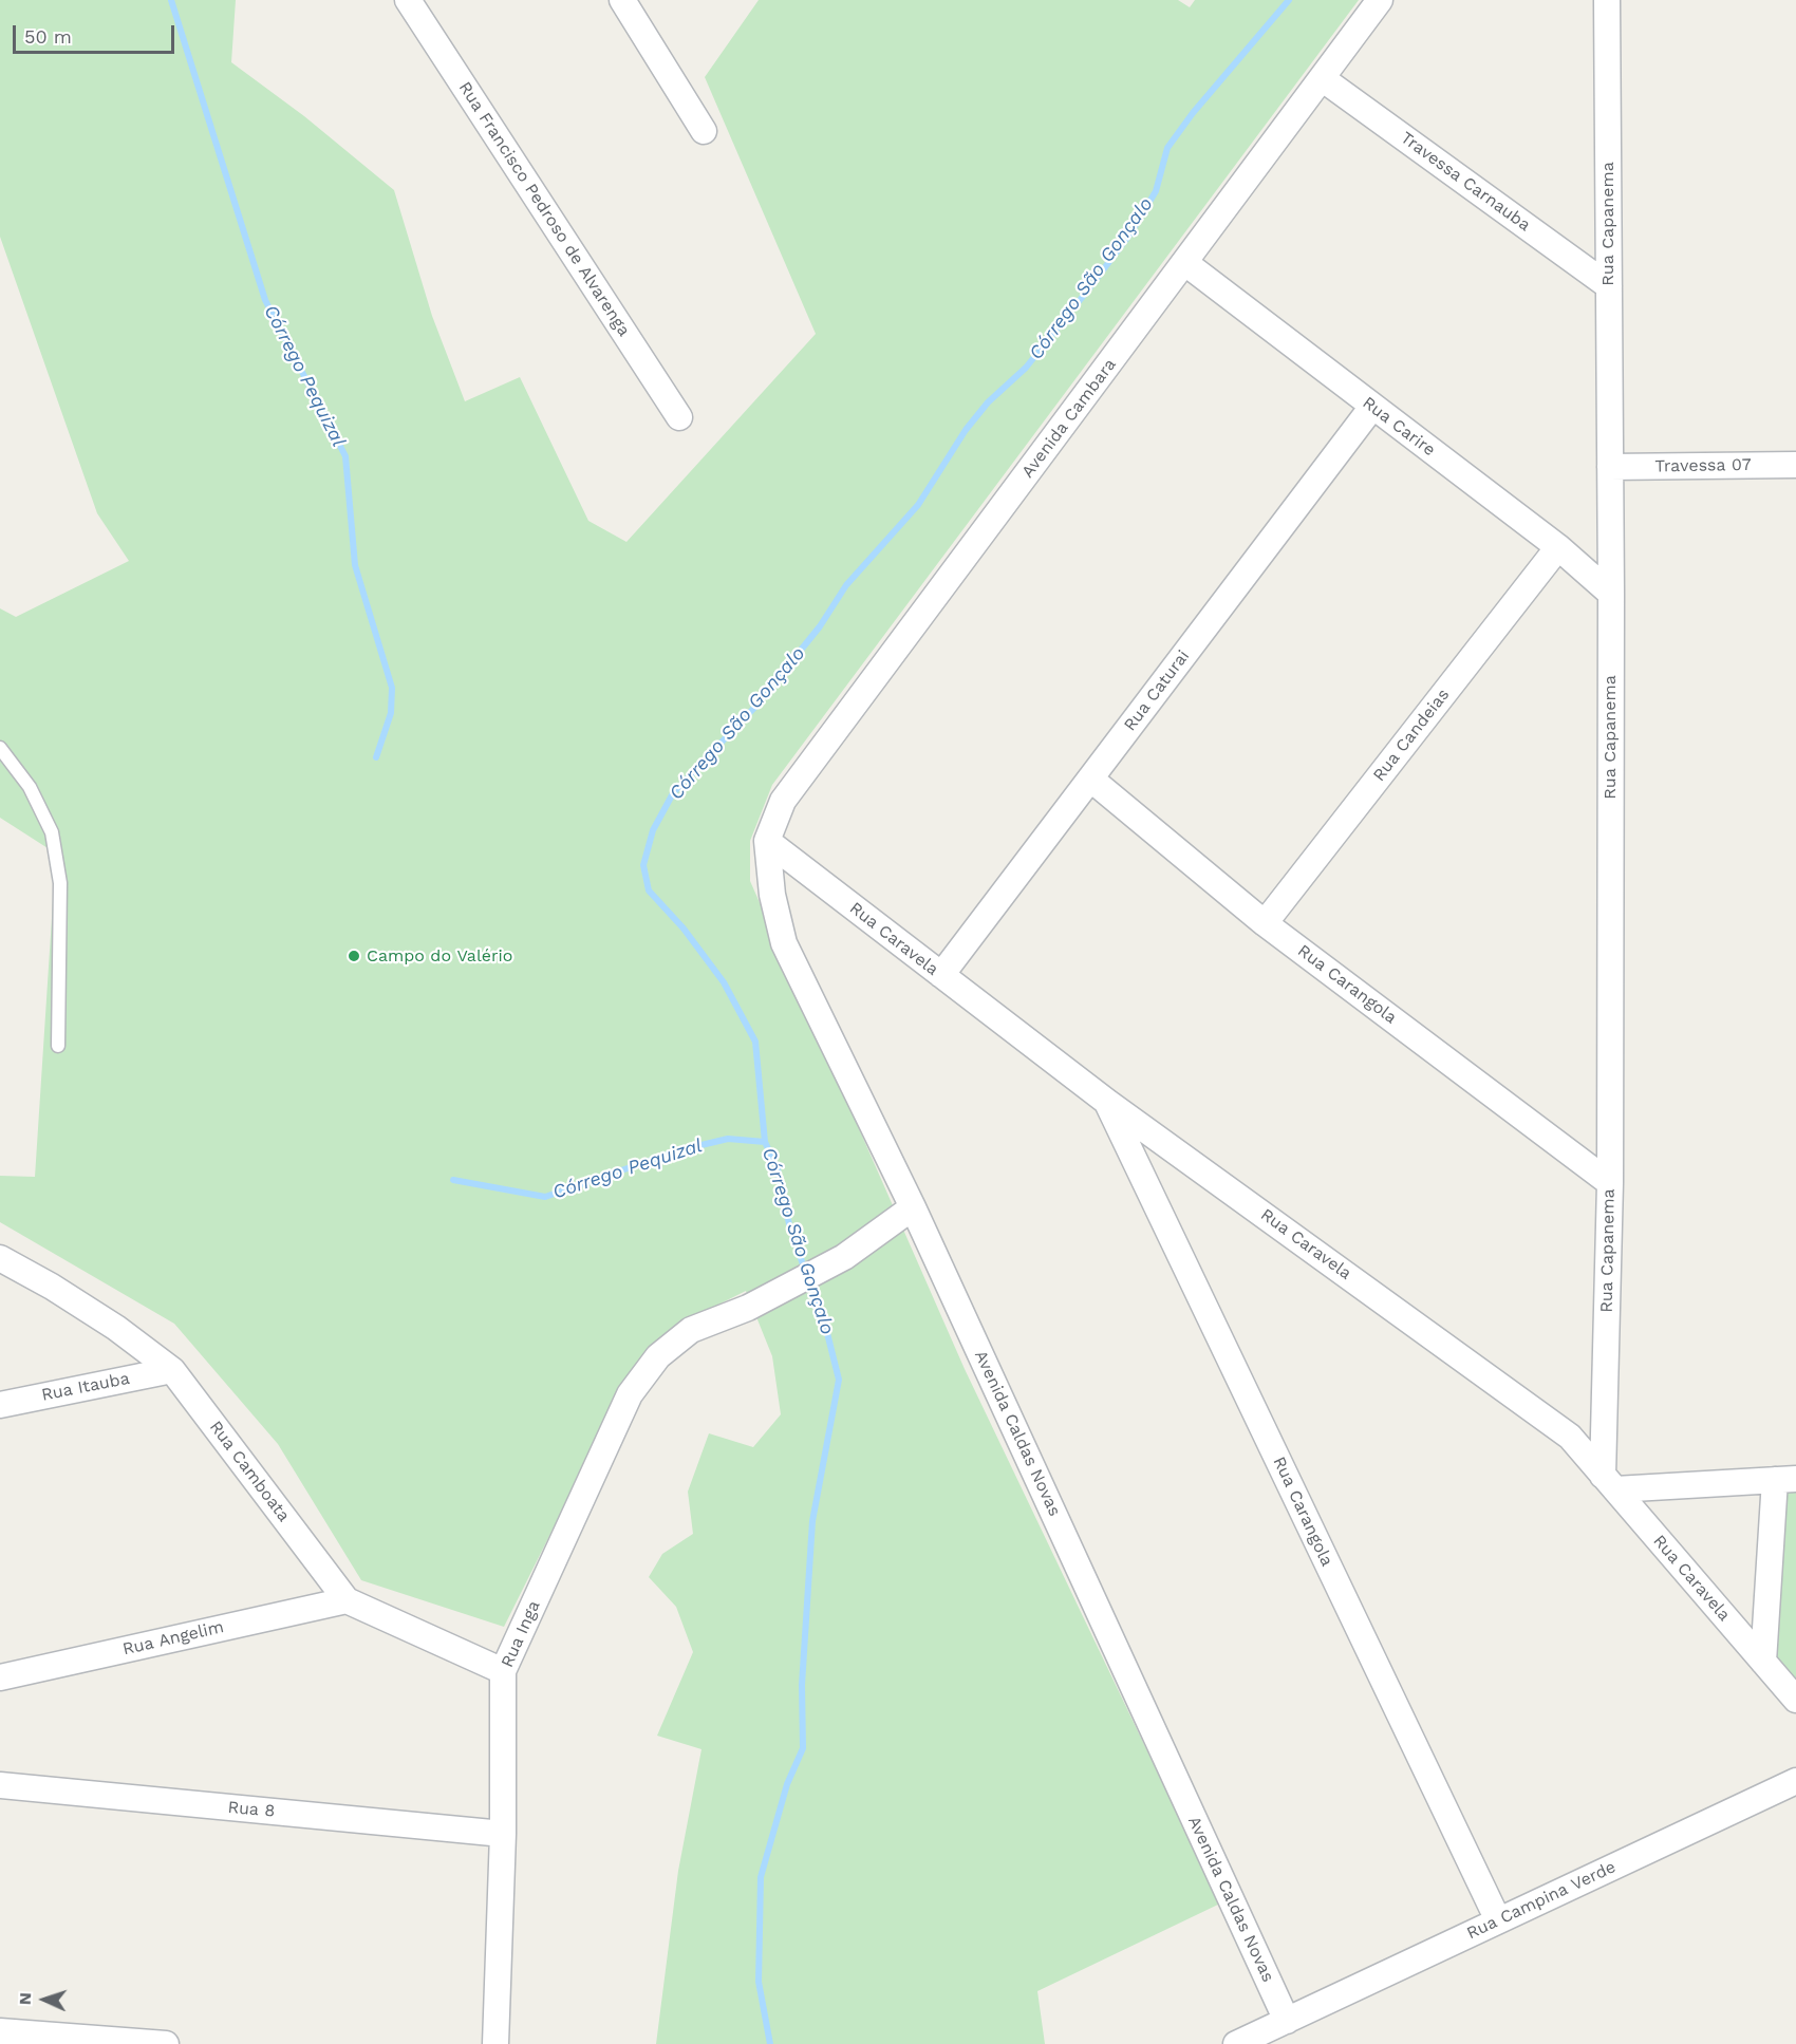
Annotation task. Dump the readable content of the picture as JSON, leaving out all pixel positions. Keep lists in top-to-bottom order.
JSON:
{
  "streets": {
    "street": [
      "Travessa Carnauba",
      "Rua Francisco Pedroso de Alvarenga",
      "Rua Capanema",
      "Avenida Cambara",
      "Rua Carire",
      "Travessa 07",
      "Rua Caturai",
      "Rua Candeias",
      "Rua Caravela",
      "Rua Carangola",
      "Rua Itauba",
      "Avenida Caldas Novas",
      "Rua Camboata",
      "Rua Inga",
      "Rua Angelim",
      "Rua 8",
      "Rua Campina Verde"
    ]
  },
  "crossings": [
    ["Travessa Carnauba", "Rua Capanema"],
    ["Travessa Carnauba", "Avenida Cambara"],
    ["Rua Capanema", "Rua Carire"],
    ["Rua Capanema", "Travessa 07"],
    ["Rua Capanema", "Rua Caravela"],
    ["Rua Capanema", "Rua Carangola"],
    ["Avenida Cambara", "Rua Carire"],
    ["Avenida Cambara", "Rua Caravela"],
    ["Avenida Cambara", "Avenida Caldas Novas"],
    ["Rua Carire", "Rua Caturai"],
    ["Rua Carire", "Rua Candeias"],
    ["Rua Caturai", "Rua Caravela"],
    ["Rua Caturai", "Rua Carangola"],
    ["Rua Candeias", "Rua Carangola"],
    ["Rua Caravela", "Rua Carangola"],
    ["Rua Caravela", "Avenida Caldas Novas"],
    ["Rua Carangola", "Rua Campina Verde"],
    ["Rua Itauba", "Rua Camboata"],
    ["Avenida Caldas Novas", "Rua Inga"],
    ["Avenida Caldas Novas", "Rua Campina Verde"],
    ["Rua Camboata", "Rua Inga"],
    ["Rua Camboata", "Rua Angelim"],
    ["Rua Inga", "Rua 8"]
  ],
  "water": ["Córrego São Gonçalo", "Córrego Pequizal"],
  "places": ["Campo do Valério"],
  "scale_bar": "50 m",
  "north": "left"
}
